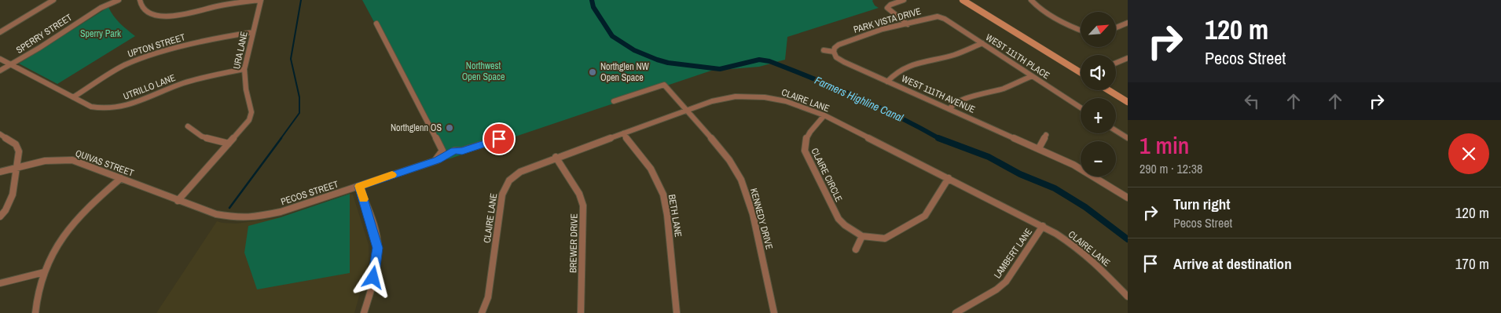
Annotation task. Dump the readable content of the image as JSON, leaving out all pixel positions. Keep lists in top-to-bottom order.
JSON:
{
  "streets": {
    "street": [
      "PARK VISTA DRIVE",
      "SPERRY STREET",
      "UPTON STREET",
      "URA LANE",
      "WEST 111TH PLACE",
      "UTRILLO LANE",
      "WEST 111TH AVENUE",
      "CLAIRE LANE",
      "QUIVAS STREET",
      "CLAIRE CIRCLE",
      "PECOS STREET",
      "BETH LANE",
      "KENNEDY DRIVE",
      "BREWER DRIVE",
      "LAMBERT LANE"
    ]
  },
  "crossings": [
    ["PARK VISTA DRIVE", "WEST 111TH PLACE"],
    ["PARK VISTA DRIVE", "WEST 111TH AVENUE"],
    ["SPERRY STREET", "UTRILLO LANE"],
    ["UPTON STREET", "URA LANE"],
    ["UPTON STREET", "UTRILLO LANE"],
    ["URA LANE", "UTRILLO LANE"],
    ["URA LANE", "QUIVAS STREET"],
    ["URA LANE", "PECOS STREET"],
    ["CLAIRE LANE", "CLAIRE CIRCLE"],
    ["CLAIRE LANE", "BETH LANE"],
    ["CLAIRE LANE", "KENNEDY DRIVE"],
    ["CLAIRE LANE", "BREWER DRIVE"],
    ["CLAIRE LANE", "LAMBERT LANE"],
    ["QUIVAS STREET", "PECOS STREET"]
  ],
  "water": ["Farmers Highline Canal"],
  "parks": ["Sperry Park", "Northwest Open Space"],
  "places": ["Northglen NW Open Space", "Northglenn OS"],
  "north": "top right",
  "page": {
    "turn": ["120 m", "Pecos Street"],
    "map_buttons": ["+", "−"],
    "heading": ["1 min", "290 m · 12:38"],
    "list": [
      {
        "name": "Turn right",
        "note": "Pecos Street",
        "value": "120 m"
      },
      {
        "name": "Arrive at destination",
        "value": "170 m"
      }
    ]
  }
}
